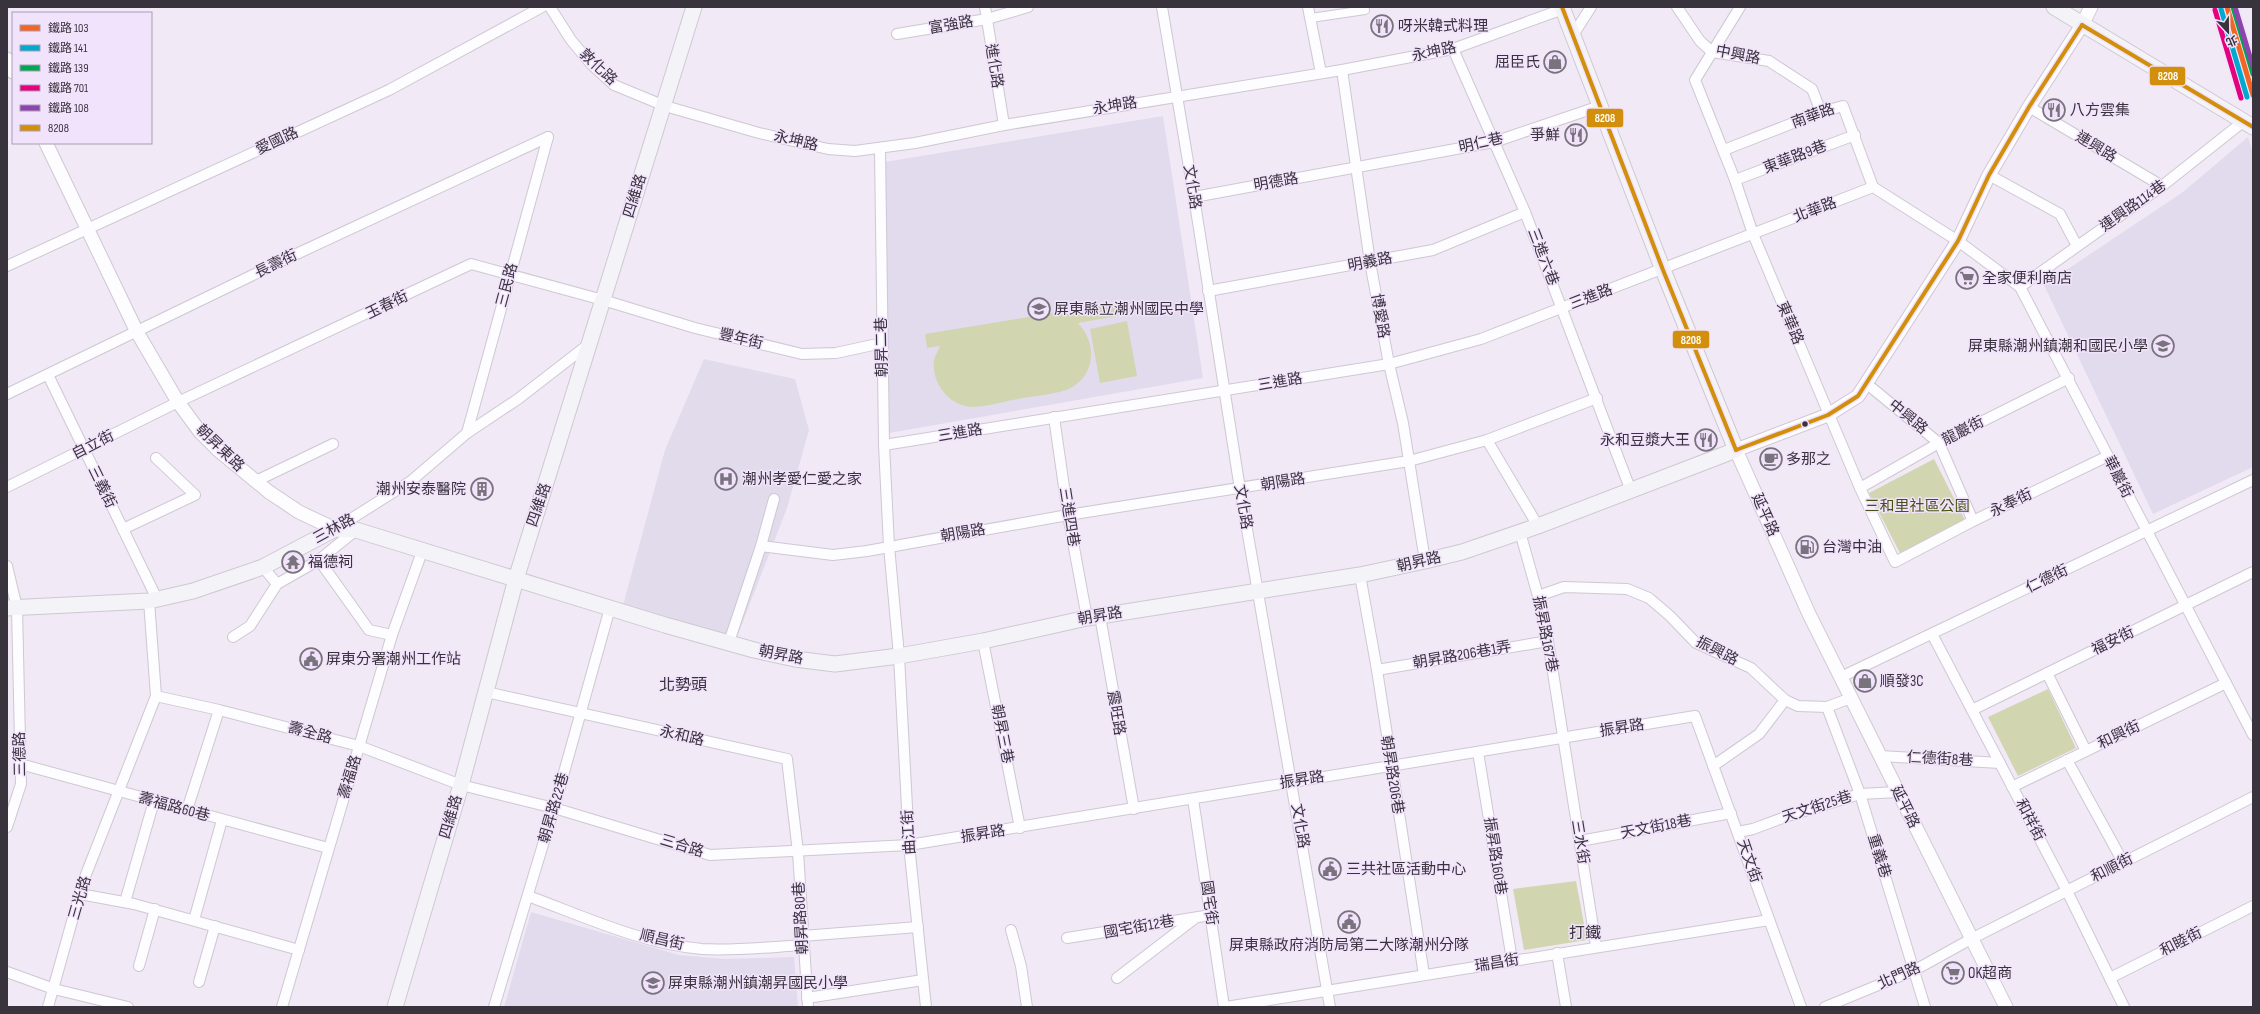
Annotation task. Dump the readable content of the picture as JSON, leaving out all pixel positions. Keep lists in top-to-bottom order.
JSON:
{
  "streets": {
    "main road": [
      "四維路",
      "朝昇東路",
      "延平路",
      "三林路",
      "朝昇路"
    ],
    "street": [
      "富強路",
      "永坤路",
      "中興路",
      "進化路",
      "敦化路",
      "南華路",
      "愛國路",
      "明仁巷",
      "連興路",
      "東華路9巷",
      "明德路",
      "文化路",
      "連興路114巷",
      "北華路",
      "三進六巷",
      "明義路",
      "長壽街",
      "三民路",
      "三進路",
      "玉春街",
      "博愛路",
      "東華路",
      "豐年街",
      "朝昇二巷",
      "龍巖街",
      "自立街",
      "華巖街",
      "朝陽路",
      "三義街",
      "永奉街",
      "三進四巷",
      "仁德街",
      "振昇路167巷",
      "福安街",
      "振興路",
      "朝昇路206巷1弄",
      "震旺路",
      "振昇路",
      "壽全路",
      "朝昇三巷",
      "和興街",
      "永和路",
      "三德路",
      "仁德街8巷",
      "朝昇路206巷",
      "壽福路",
      "壽福路60巷",
      "天文街25巷",
      "朝昇路22巷",
      "和祥街",
      "天文街18巷",
      "曲江街",
      "三水街",
      "三合路",
      "振昇路160巷",
      "重義巷",
      "天文街",
      "和順街",
      "三光路",
      "國宅街",
      "朝昇路80巷",
      "國宅街12巷",
      "順昌街",
      "和睦街",
      "瑞昌街",
      "北門路"
    ]
  },
  "crossings": [
    ["富強路", "進化路"],
    ["永坤路", "進化路"],
    ["永坤路", "敦化路"],
    ["永坤路", "文化路"],
    ["永坤路", "四維路"],
    ["永坤路", "三進六巷"],
    ["永坤路", "博愛路"],
    ["永坤路", "朝昇二巷"],
    ["永坤路", "延平路"],
    ["中興路", "南華路"],
    ["中興路", "東華路"],
    ["中興路", "龍巖街"],
    ["中興路", "永奉街"],
    ["中興路", "朝昇路"],
    ["敦化路", "四維路"],
    ["南華路", "東華路9巷"],
    ["南華路", "北華路"],
    ["南華路", "東華路"],
    ["愛國路", "朝昇東路"],
    ["明仁巷", "明德路"],
    ["明仁巷", "三進六巷"],
    ["明仁巷", "博愛路"],
    ["明仁巷", "延平路"],
    ["連興路", "連興路114巷"],
    ["連興路", "朝昇路"],
    ["東華路9巷", "東華路"],
    ["明德路", "文化路"],
    ["明德路", "博愛路"],
    ["文化路", "明義路"],
    ["文化路", "三進路"],
    ["文化路", "朝陽路"],
    ["文化路", "朝昇路"],
    ["文化路", "振昇路"],
    ["文化路", "瑞昌街"],
    ["四維路", "玉春街"],
    ["四維路", "豐年街"],
    ["四維路", "朝昇東路"],
    ["四維路", "三林路"],
    ["四維路", "朝昇路"],
    ["四維路", "壽全路"],
    ["四維路", "永和路"],
    ["四維路", "三合路"],
    ["連興路114巷", "華巖街"],
    ["北華路", "三進路"],
    ["北華路", "東華路"],
    ["北華路", "延平路"],
    ["三進六巷", "明義路"],
    ["三進六巷", "三進路"],
    ["三進六巷", "朝陽路"],
    ["三進六巷", "朝昇路"],
    ["明義路", "博愛路"],
    ["長壽街", "三民路"],
    ["長壽街", "朝昇東路"],
    ["長壽街", "三義街"],
    ["三民路", "玉春街"],
    ["三民路", "三林路"],
    ["三進路", "博愛路"],
    ["三進路", "朝昇二巷"],
    ["三進路", "延平路"],
    ["三進路", "三進四巷"],
    ["玉春街", "豐年街"],
    ["玉春街", "自立街"],
    ["玉春街", "朝昇東路"],
    ["博愛路", "朝陽路"],
    ["博愛路", "朝昇路"],
    ["東華路", "龍巖街"],
    ["東華路", "永奉街"],
    ["東華路", "朝昇路"],
    ["豐年街", "朝昇二巷"],
    ["朝昇二巷", "朝陽路"],
    ["朝昇二巷", "朝昇路"],
    ["朝昇二巷", "曲江街"],
    ["龍巖街", "華巖街"],
    ["自立街", "朝昇東路"],
    ["自立街", "三義街"],
    ["朝昇東路", "三林路"],
    ["朝昇東路", "朝昇路"],
    ["朝昇東路", "壽福路"],
    ["華巖街", "永奉街"],
    ["華巖街", "朝昇路"],
    ["華巖街", "仁德街"],
    ["華巖街", "福安街"],
    ["華巖街", "和興街"],
    ["朝陽路", "三進四巷"],
    ["三義街", "三林路"],
    ["延平路", "朝昇路"],
    ["延平路", "仁德街"],
    ["延平路", "振興路"],
    ["延平路", "仁德街8巷"],
    ["延平路", "天文街25巷"],
    ["延平路", "和順街"],
    ["延平路", "北門路"],
    ["三進四巷", "朝昇路"],
    ["三進四巷", "震旺路"],
    ["三林路", "三德路"],
    ["朝昇路", "振昇路167巷"],
    ["朝昇路", "震旺路"],
    ["朝昇路", "朝昇三巷"],
    ["朝昇路", "朝昇路206巷"],
    ["朝昇路", "朝昇路22巷"],
    ["朝昇路", "曲江街"],
    ["仁德街", "和祥街"],
    ["振昇路167巷", "振興路"],
    ["振昇路167巷", "朝昇路206巷1弄"],
    ["振昇路167巷", "振昇路"],
    ["振昇路167巷", "三水街"],
    ["福安街", "和祥街"],
    ["振興路", "重義巷"],
    ["朝昇路206巷1弄", "朝昇路206巷"],
    ["震旺路", "振昇路"],
    ["振昇路", "朝昇三巷"],
    ["振昇路", "朝昇路206巷"],
    ["振昇路", "曲江街"],
    ["振昇路", "三水街"],
    ["振昇路", "三合路"],
    ["振昇路", "振昇路160巷"],
    ["振昇路", "天文街"],
    ["振昇路", "國宅街"],
    ["壽全路", "壽福路"],
    ["壽全路", "三合路"],
    ["和興街", "和祥街"],
    ["永和路", "朝昇路22巷"],
    ["永和路", "三合路"],
    ["永和路", "朝昇路80巷"],
    ["三德路", "壽福路60巷"],
    ["仁德街8巷", "和祥街"],
    ["朝昇路206巷", "瑞昌街"],
    ["壽福路", "壽福路60巷"],
    ["壽福路60巷", "三光路"],
    ["天文街25巷", "重義巷"],
    ["天文街25巷", "天文街"],
    ["朝昇路22巷", "三合路"],
    ["朝昇路22巷", "順昌街"],
    ["和祥街", "和順街"],
    ["和祥街", "和睦街"],
    ["天文街18巷", "三水街"],
    ["天文街18巷", "天文街"],
    ["曲江街", "三合路"],
    ["曲江街", "順昌街"],
    ["三水街", "瑞昌街"],
    ["三合路", "朝昇路80巷"],
    ["振昇路160巷", "瑞昌街"],
    ["重義巷", "北門路"],
    ["天文街", "瑞昌街"],
    ["和順街", "北門路"],
    ["國宅街", "國宅街12巷"],
    ["國宅街", "瑞昌街"],
    ["朝昇路80巷", "順昌街"]
  ],
  "districts": ["北勢頭", "打鐵"],
  "parks": ["三和里社區公園"],
  "places": {
    "restaurant": [
      "呀米韓式料理",
      "八方雲集",
      "爭鮮",
      "永和豆漿大王"
    ],
    "shop": ["屈臣氏", "順發3C"],
    "supermarket": ["全家便利商店", "OK超商"],
    "school or university": ["屏東縣立潮州國民中學", "屏東縣潮州鎮潮和國民小學", "屏東縣潮州鎮潮昇國民小學"],
    "cafe": ["多那之"],
    "hospital": ["潮州孝愛仁愛之家"],
    "building": ["潮州安泰醫院"],
    "fuel station": ["台灣中油"],
    "temple": ["福德祠"],
    "public building": ["屏東分署潮州工作站", "三共社區活動中心", "屏東縣政府消防局第二大隊潮州分隊"]
  },
  "lines": [
    "rail line 103",
    "rail line 139",
    "rail line 108",
    "transit line 8208",
    "rail line 141",
    "rail line 701"
  ],
  "legend": [
    "鐵路 103",
    "鐵路 141",
    "鐵路 139",
    "鐵路 701",
    "鐵路 108",
    "8208"
  ],
  "north": "bottom"
}
